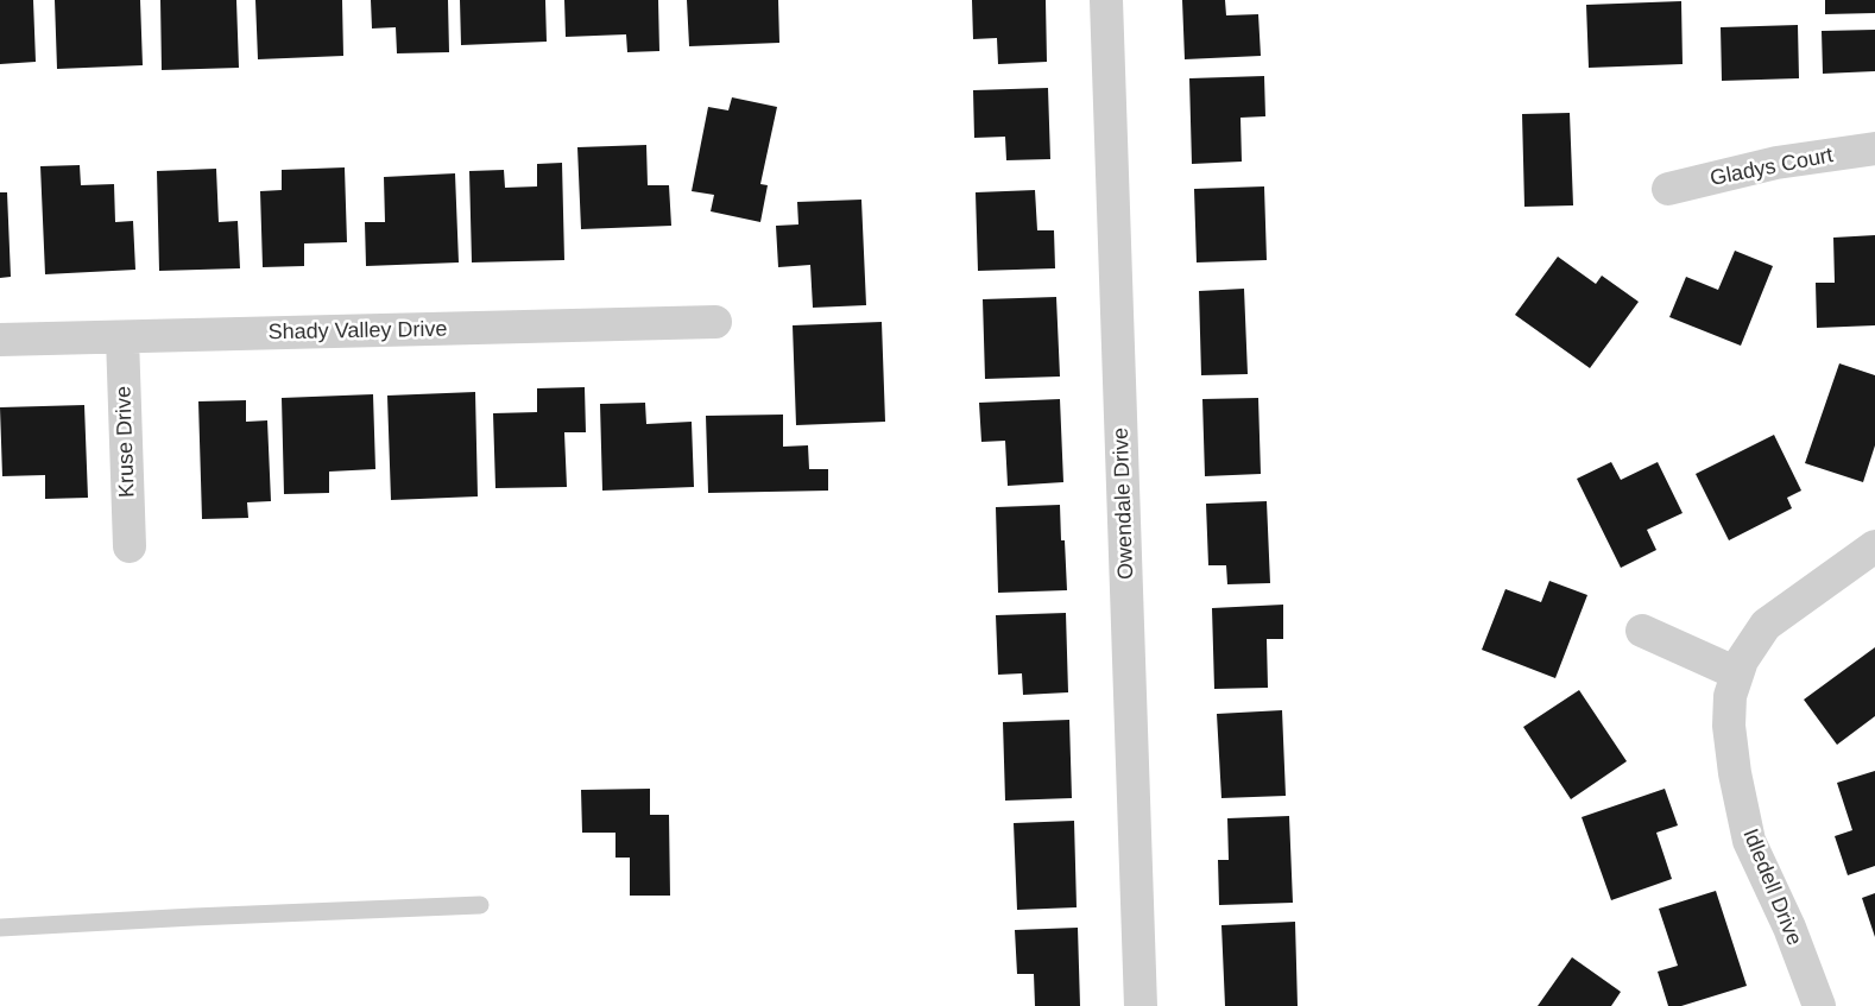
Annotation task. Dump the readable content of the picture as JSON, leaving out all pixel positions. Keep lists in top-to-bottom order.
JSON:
{
  "streets": {
    "street": [
      "Gladys Court",
      "Shady Valley Drive",
      "Kruse Drive",
      "Owendale Drive",
      "Idledell Drive"
    ]
  },
  "crossings": [
    ["Shady Valley Drive", "Kruse Drive"]
  ]
}
